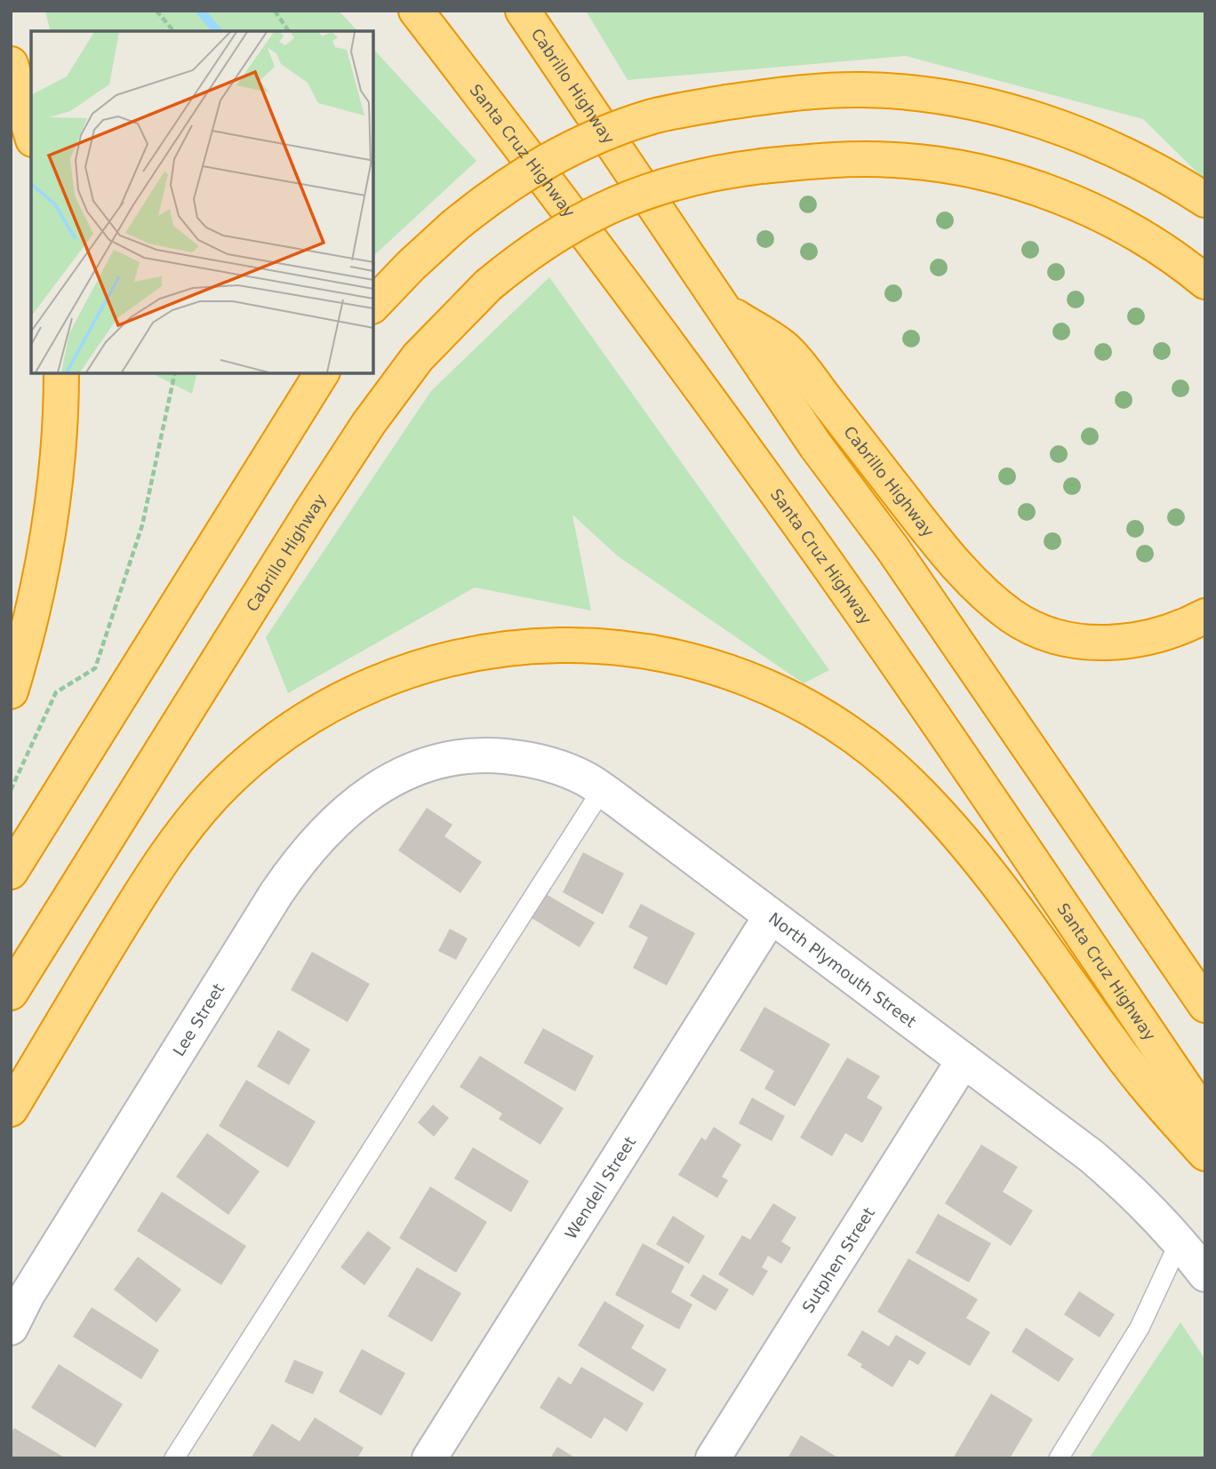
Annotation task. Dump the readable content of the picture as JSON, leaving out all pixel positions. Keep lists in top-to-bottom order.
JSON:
{
  "streets": {
    "highway": ["Cabrillo Highway", "Santa Cruz Highway"],
    "street": [
      "North Plymouth Street",
      "Lee Street",
      "Wendell Street",
      "Sutphen Street"
    ]
  },
  "crossings": [
    ["North Plymouth Street", "Lee Street"],
    ["North Plymouth Street", "Wendell Street"],
    ["North Plymouth Street", "Sutphen Street"]
  ]
}
